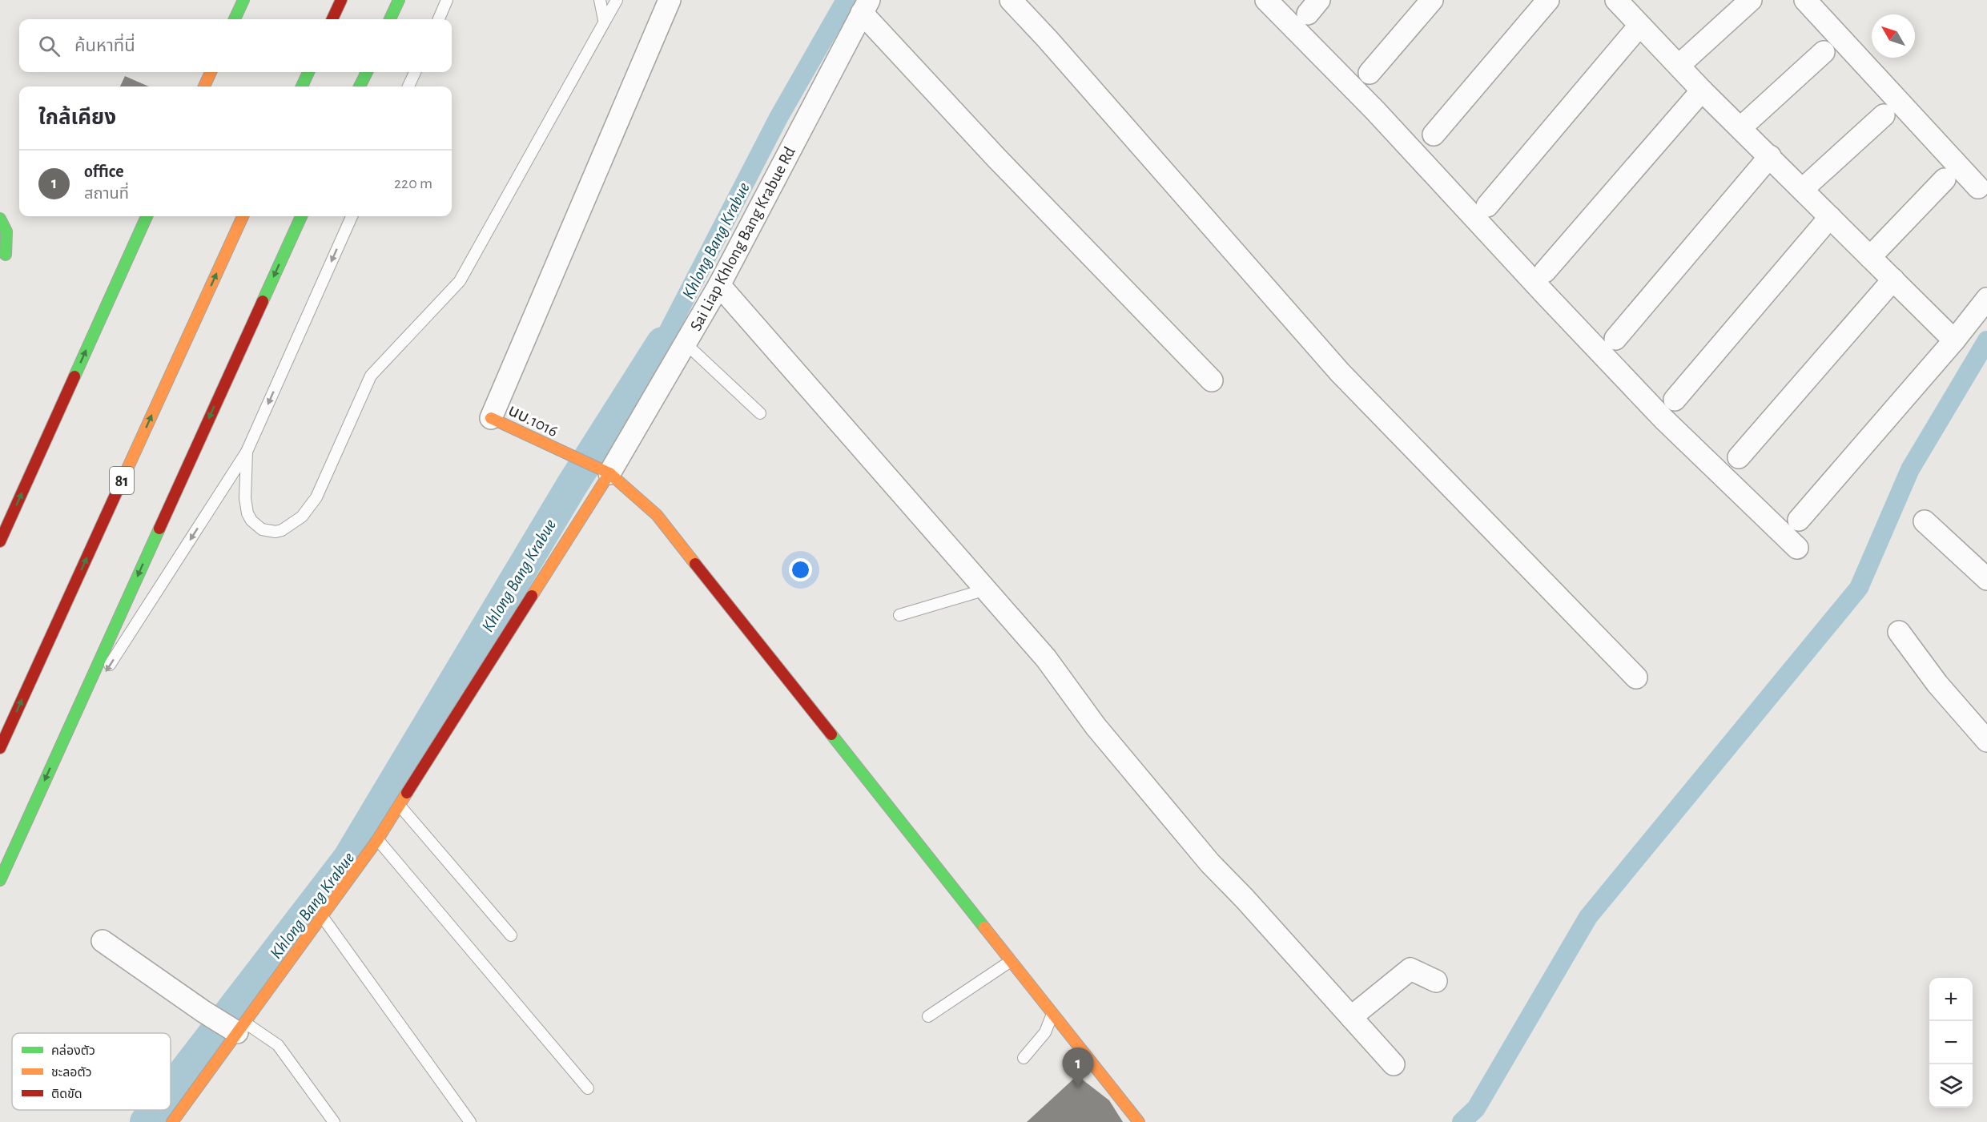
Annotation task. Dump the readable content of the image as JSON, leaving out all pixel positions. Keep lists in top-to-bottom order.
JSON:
{
  "streets": {
    "main road": ["นบ.1016", "81"],
    "street": ["Sai Liap Khlong Bang Krabue Rd"]
  },
  "crossings": [
    ["Sai Liap Khlong Bang Krabue Rd", "นบ.1016"]
  ],
  "water": ["Khlong Bang Krabue"],
  "legend": ["คล่องตัว", "ชะลอตัว", "ติดขัด"],
  "north": "top left",
  "page": {
    "search": "ค้นหาที่นี่",
    "heading": "ใกล้เคียง",
    "list": [
      {
        "mark": "1",
        "name": "office",
        "note": "สถานที่",
        "value": "220 m"
      }
    ],
    "map_buttons": ["+", "−"],
    "pins": "1"
  }
}
